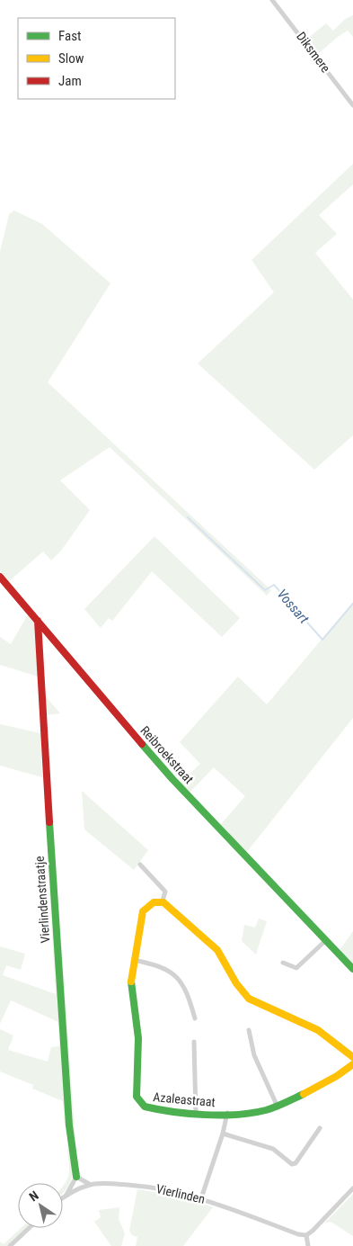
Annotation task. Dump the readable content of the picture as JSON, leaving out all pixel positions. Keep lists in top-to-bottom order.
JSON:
{
  "streets": {
    "street": [
      "Diksmere",
      "Reibroekstraat",
      "Vierlindenstraatje",
      "Azaleastraat",
      "Vierlinden"
    ]
  },
  "crossings": [
    ["Reibroekstraat", "Vierlindenstraatje"]
  ],
  "water": ["Vossart"],
  "legend": ["Fast", "Slow", "Jam"],
  "north": "top left"
}
